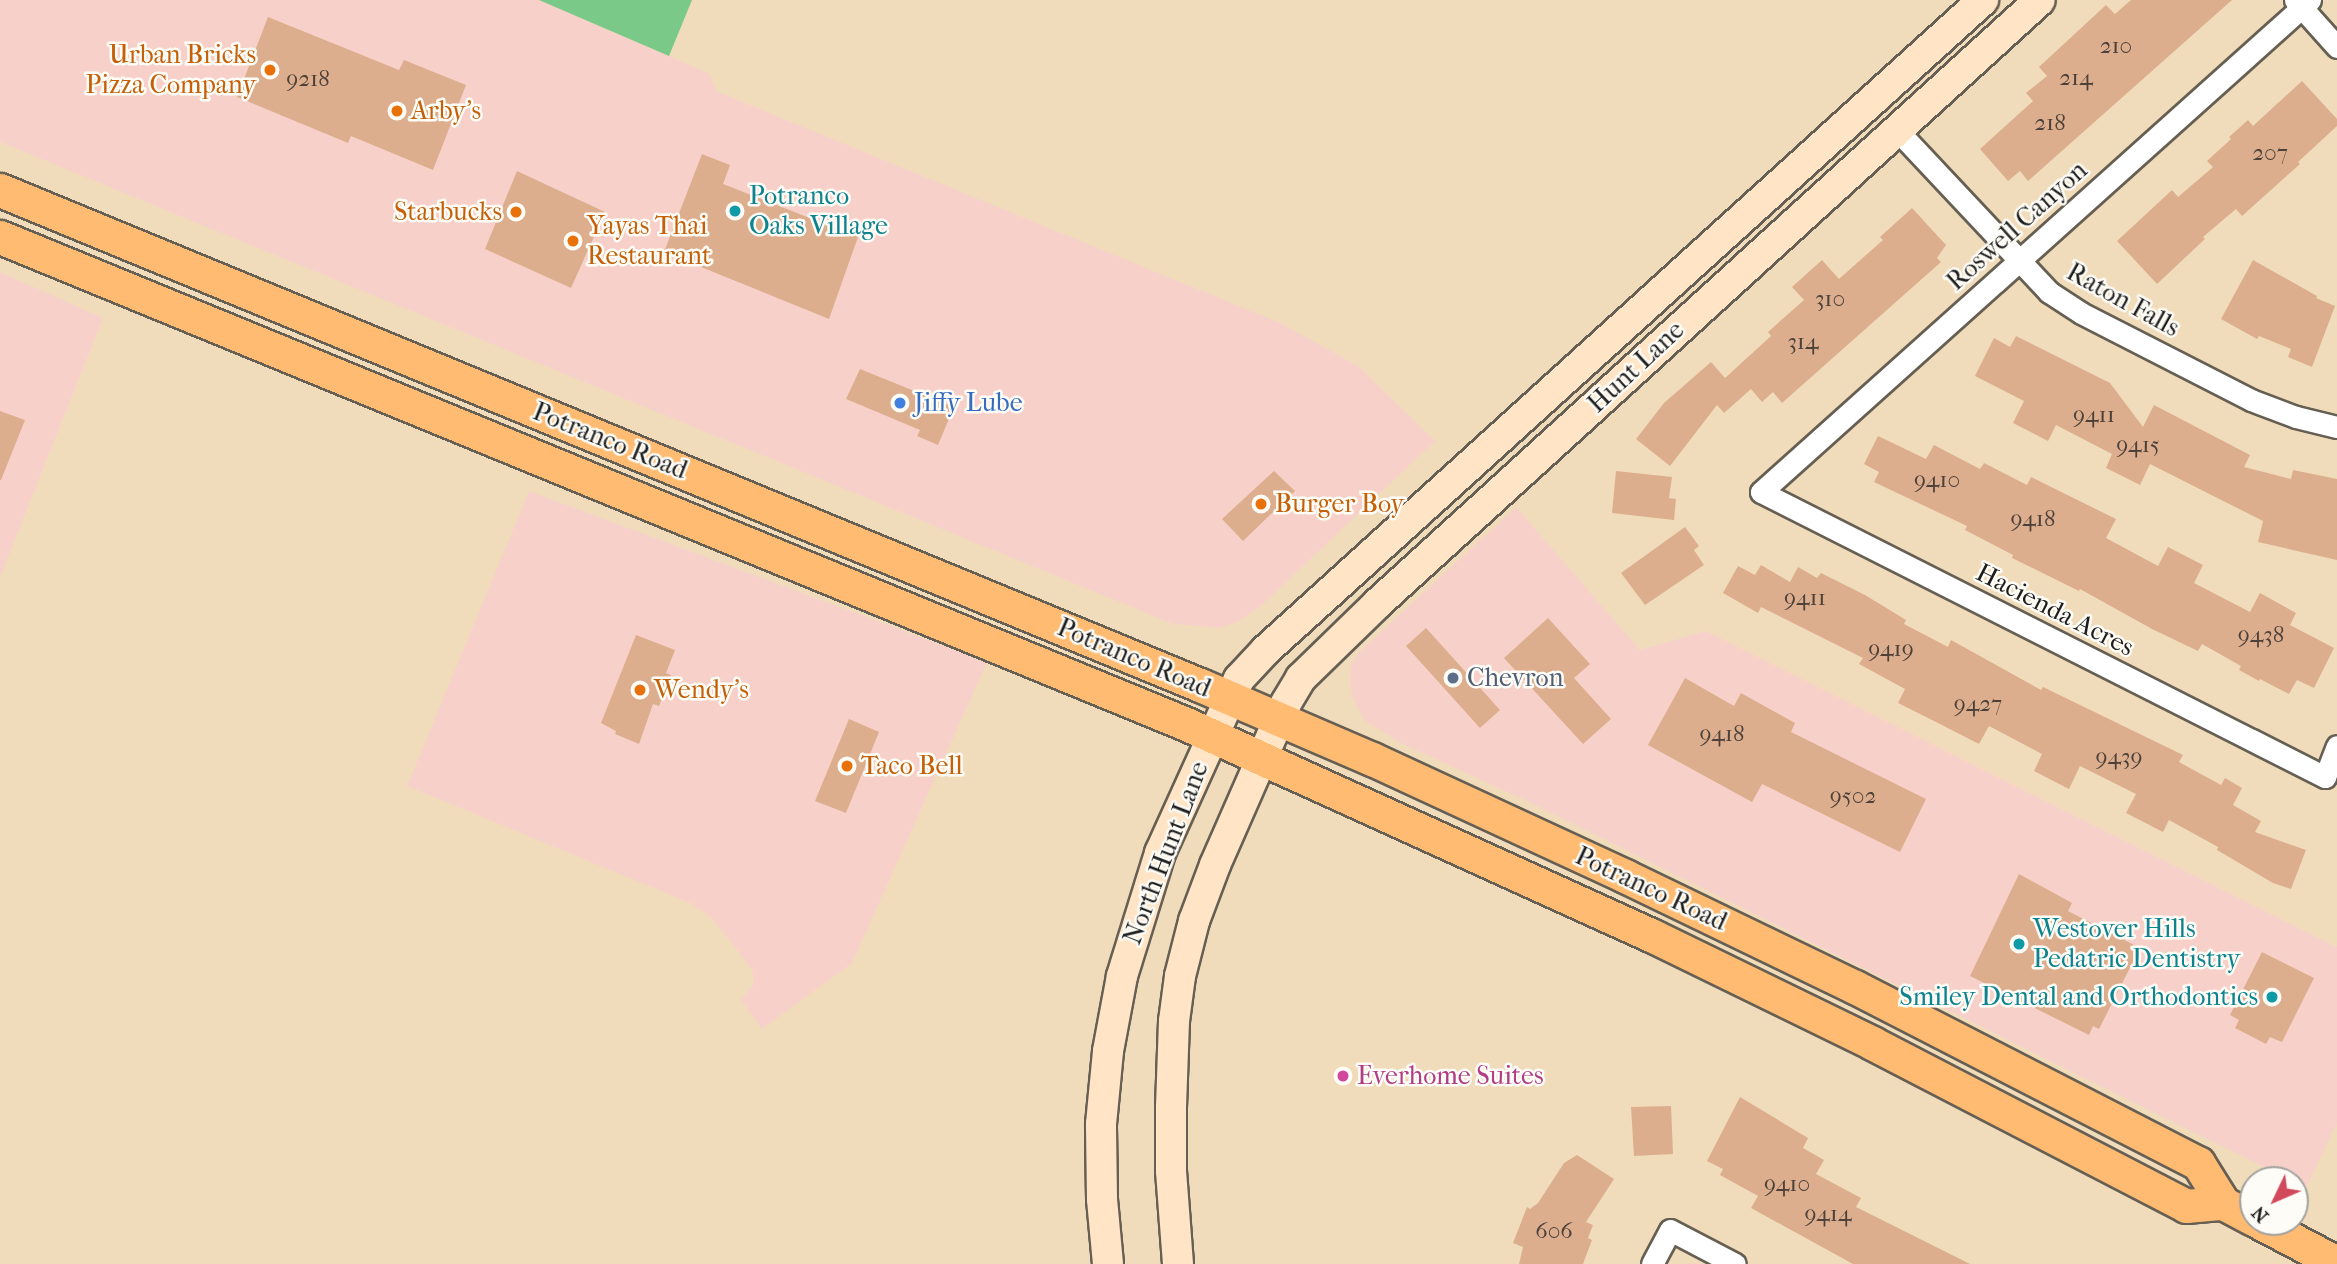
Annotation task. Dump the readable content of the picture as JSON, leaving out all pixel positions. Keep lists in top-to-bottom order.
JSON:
{
  "streets": {
    "main road": ["Hunt Lane", "Potranco Road", "North Hunt Lane"],
    "street": ["Roswell Canyon", "Raton Falls", "Hacienda Acres"]
  },
  "crossings": [
    ["Roswell Canyon", "Raton Falls"],
    ["Roswell Canyon", "Hacienda Acres"],
    ["Raton Falls", "Hunt Lane"],
    ["Hunt Lane", "Potranco Road"],
    ["Hunt Lane", "North Hunt Lane"],
    ["Potranco Road", "North Hunt Lane"]
  ],
  "places": [
    "Urban Bricks Pizza Company",
    "Arby's",
    "Potranco Oaks Village",
    "Starbucks",
    "Yayas Thai Restaurant",
    "Jiffy Lube",
    "Burger Boy",
    "Chevron",
    "Wendy's",
    "Taco Bell",
    "Westover Hills Pedatric Dentistry",
    "Smiley Dental and Orthodontics",
    "Everhome Suites"
  ],
  "house_numbers": [
    "210",
    "214",
    "9218",
    "218",
    "207",
    "310",
    "314",
    "9411",
    "9415",
    "9410",
    "9418",
    "9411",
    "9438",
    "9419",
    "9427",
    "9418",
    "9439",
    "9502",
    "9410",
    "9414",
    "606"
  ],
  "north": "bottom left"
}
